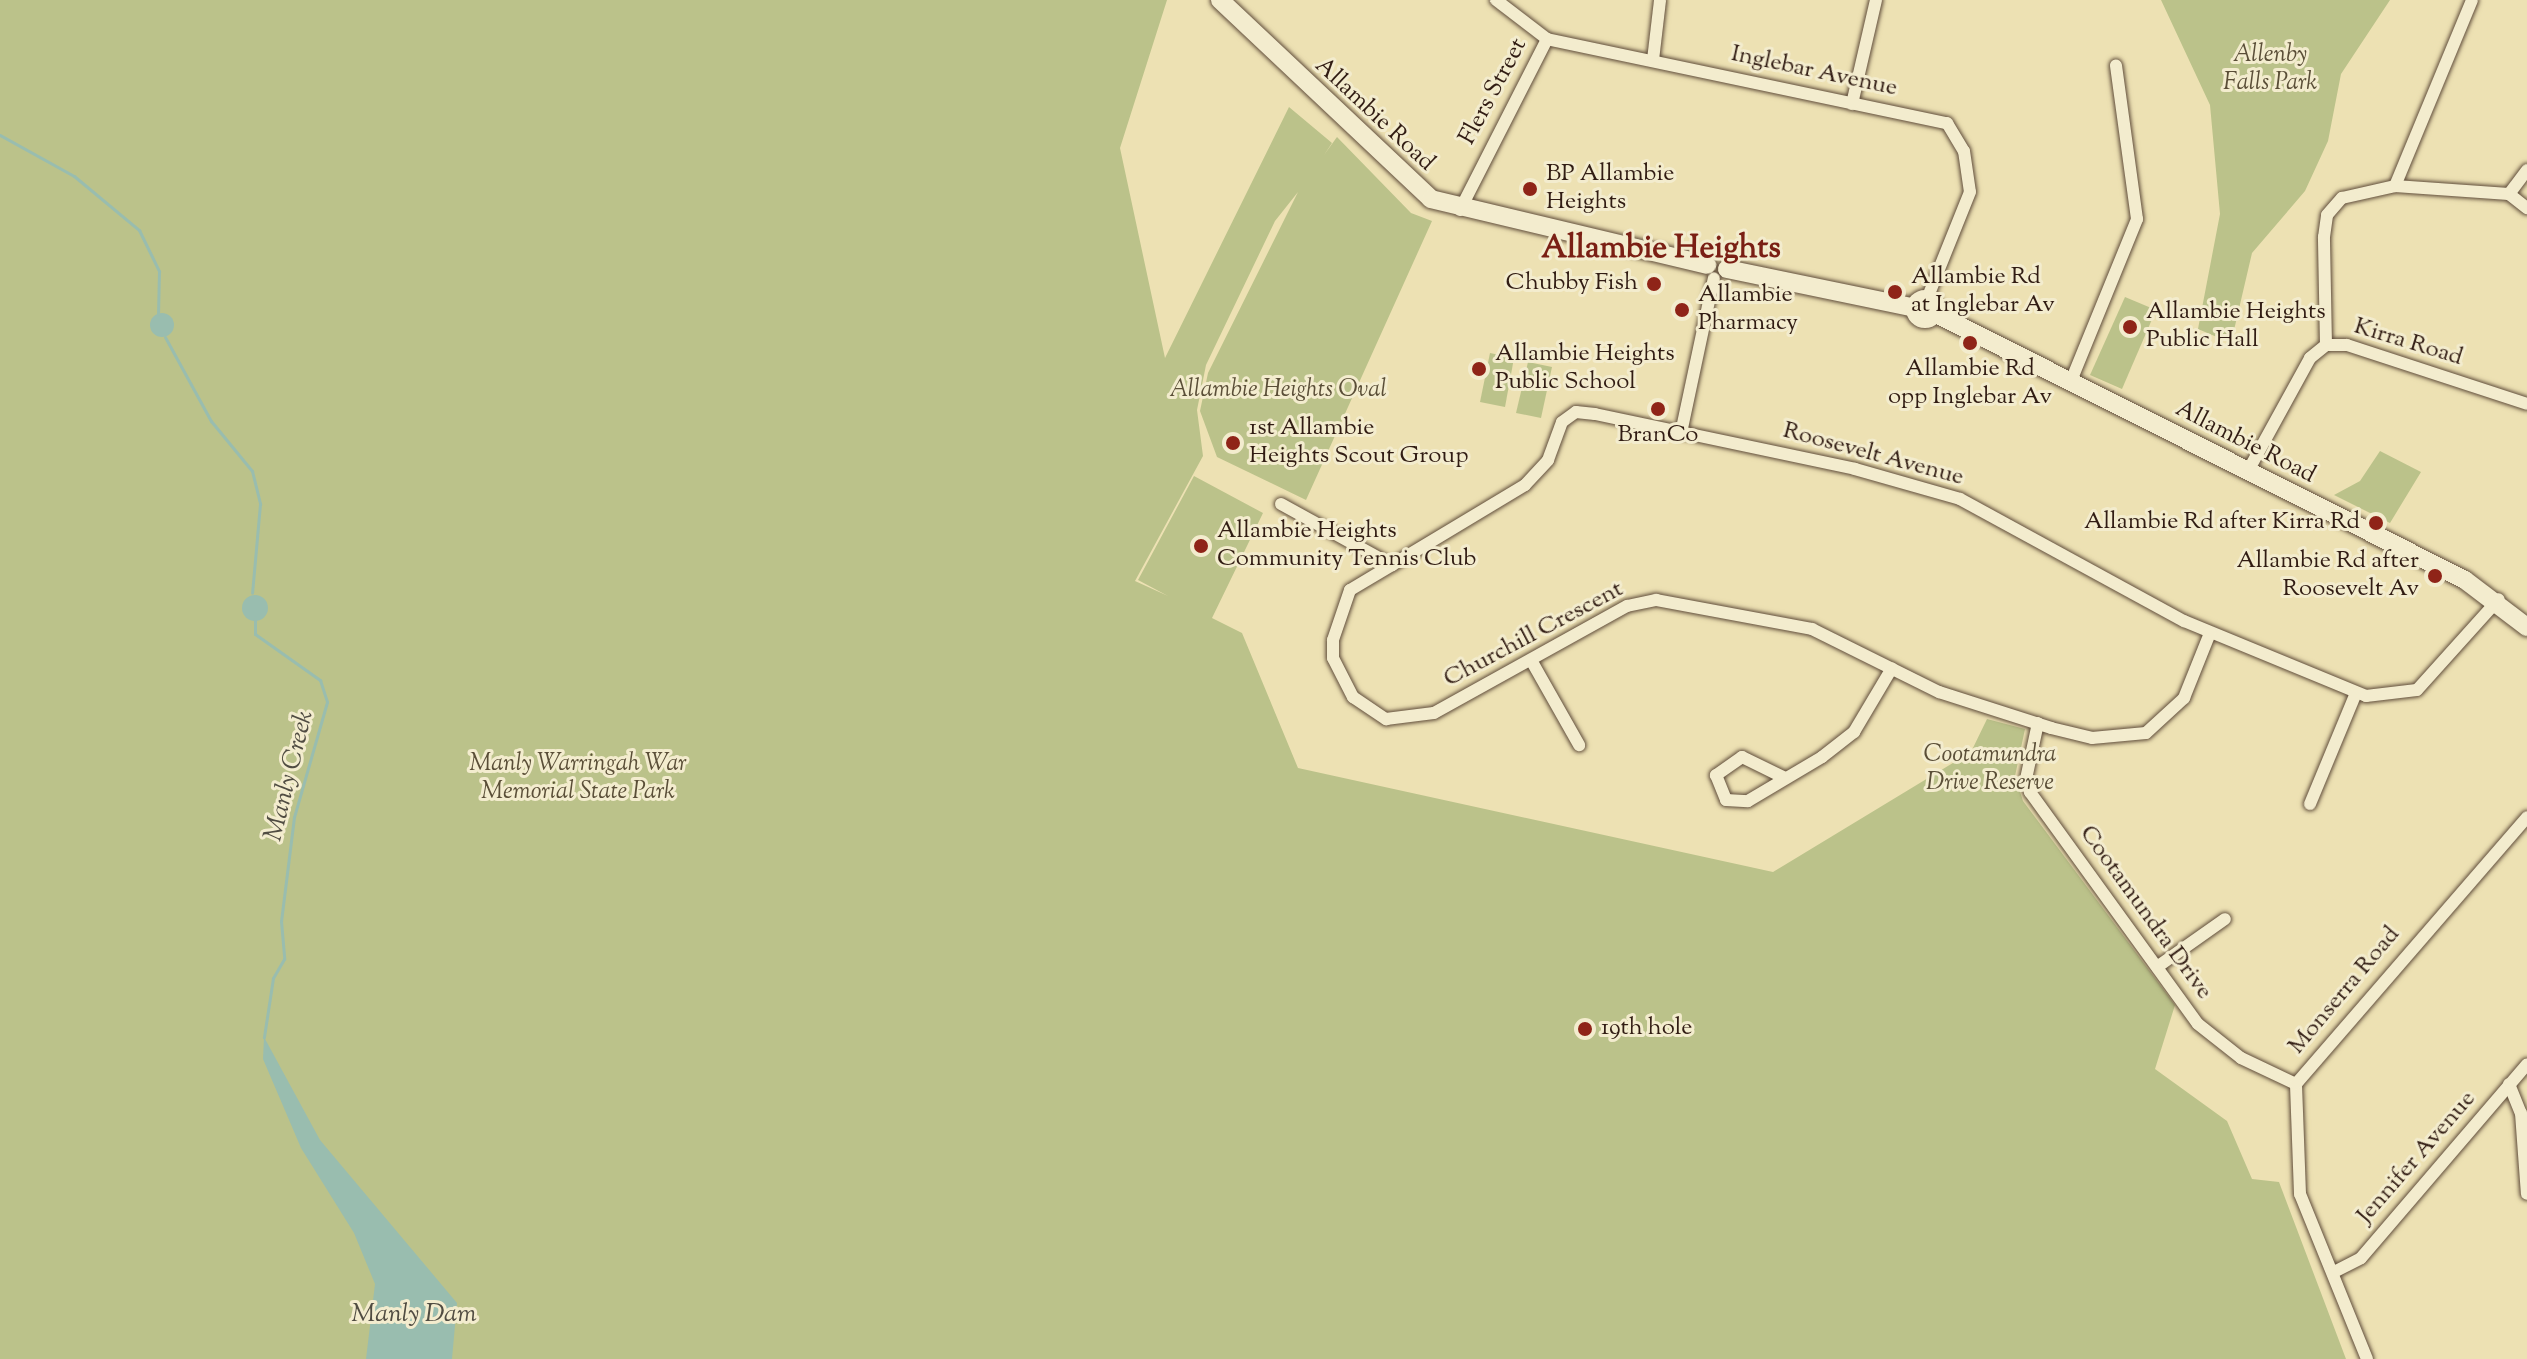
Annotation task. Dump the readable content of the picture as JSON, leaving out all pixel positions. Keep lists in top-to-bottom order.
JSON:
{
  "streets": {
    "main road": ["Allambie Road"],
    "street": [
      "Inglebar Avenue",
      "Flers Street",
      "Kirra Road",
      "Roosevelt Avenue",
      "Churchill Crescent",
      "Cootamundra Drive",
      "Monserra Road",
      "Jennifer Avenue"
    ]
  },
  "crossings": [
    ["Inglebar Avenue", "Flers Street"],
    ["Inglebar Avenue", "Allambie Road"],
    ["Flers Street", "Allambie Road"],
    ["Allambie Road", "Kirra Road"],
    ["Allambie Road", "Roosevelt Avenue"],
    ["Roosevelt Avenue", "Churchill Crescent"],
    ["Churchill Crescent", "Cootamundra Drive"],
    ["Cootamundra Drive", "Monserra Road"],
    ["Monserra Road", "Jennifer Avenue"]
  ],
  "districts": ["Allambie Heights"],
  "water": ["Manly Creek", "Manly Dam"],
  "parks": [
    "Allenby Falls Park",
    "Allambie Heights Oval",
    "Cootamundra Drive Reserve",
    "Manly Warringah War Memorial State Park"
  ],
  "places": [
    "BP Allambie Heights",
    "Chubby Fish",
    "Allambie Rd at Inglebar Av",
    "Allambie Pharmacy",
    "Allambie Heights Public Hall",
    "Allambie Rd opp Inglebar Av",
    "Allambie Heights Public School",
    "BranCo",
    "1st Allambie Heights Scout Group",
    "Allambie Rd after Kirra Rd",
    "Allambie Heights Community Tennis Club",
    "Allambie Rd after Roosevelt Av",
    "19th hole"
  ]
}
